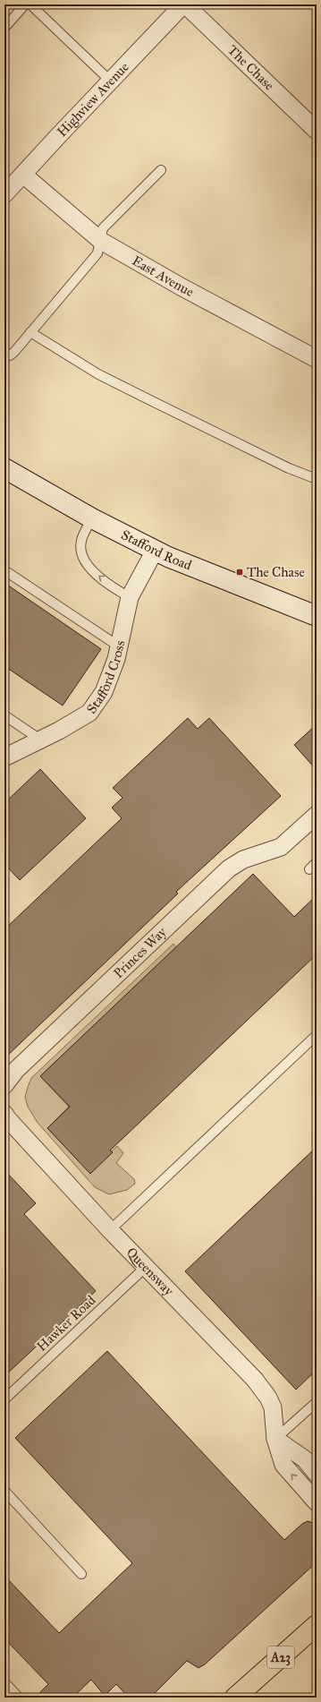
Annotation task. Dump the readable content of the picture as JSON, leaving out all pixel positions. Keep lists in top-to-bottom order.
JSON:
{
  "streets": {
    "highway": ["A23"],
    "main road": ["Stafford Road"],
    "street": [
      "The Chase",
      "Highview Avenue",
      "East Avenue",
      "Stafford Cross",
      "Princes Way",
      "Queensway"
    ],
    "lane": ["Hawker Road"]
  },
  "crossings": [
    ["The Chase", "Highview Avenue"],
    ["Highview Avenue", "East Avenue"],
    ["Stafford Road", "Stafford Cross"],
    ["Queensway", "Hawker Road"]
  ],
  "places": {
    "transit": ["The Chase"]
  }
}
